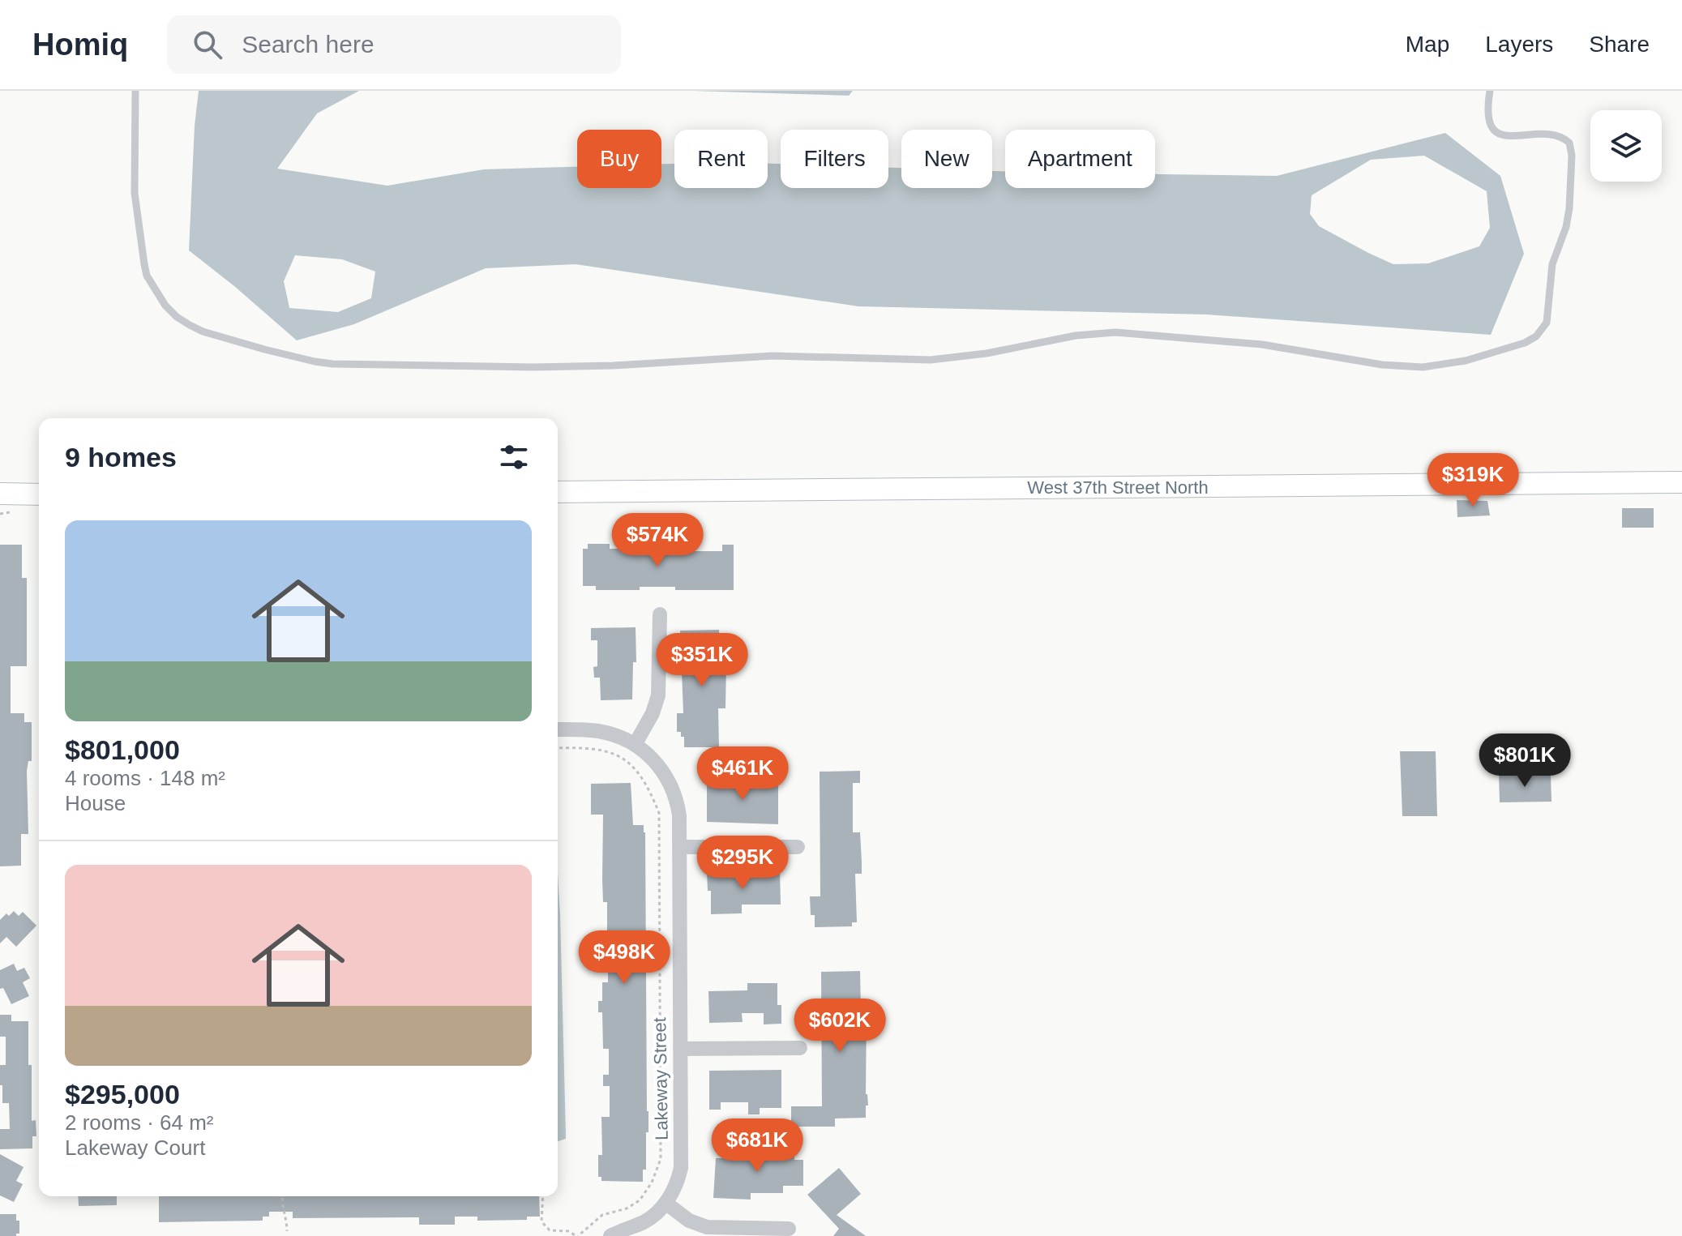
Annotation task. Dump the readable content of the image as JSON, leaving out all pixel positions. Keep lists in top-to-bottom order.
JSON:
{
  "streets": {
    "street": ["West 37th Street North", "Lakeway Street"]
  },
  "page": {
    "header": "Homiq",
    "search": "Search here",
    "nav": ["Map", "Layers", "Share"],
    "chip": [
      "Buy",
      "Rent",
      "Filters",
      "New",
      "Apartment"
    ],
    "heading": "9 homes",
    "price": [
      "$319K",
      "$574K",
      "$351K",
      "$801K",
      "$461K",
      "$295K",
      "$498K",
      "$602K",
      "$681K"
    ],
    "list": [
      {
        "name": "$801,000",
        "note": "4 rooms · 148 m² · House"
      },
      {
        "name": "$295,000",
        "note": "2 rooms · 64 m² · Lakeway Court"
      }
    ]
  }
}
